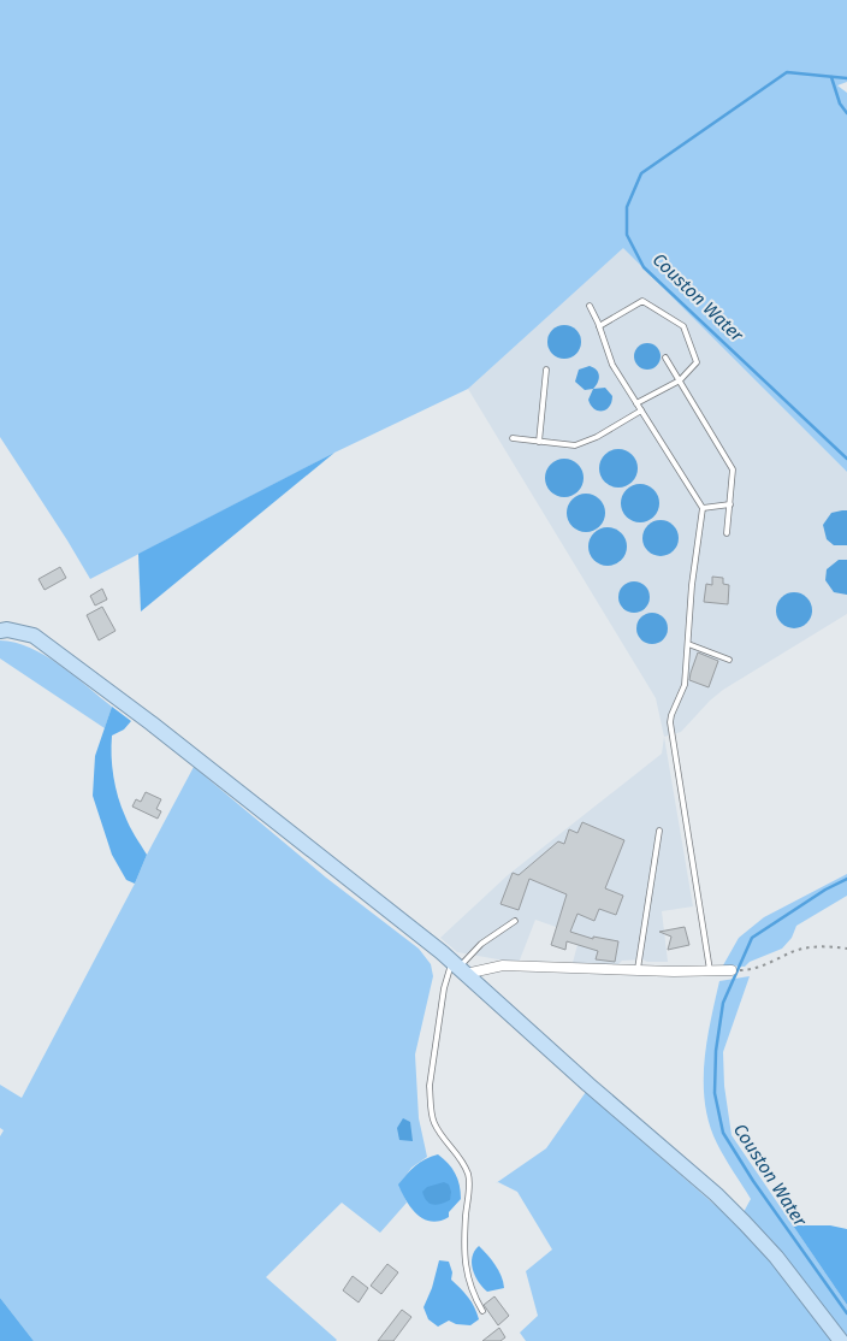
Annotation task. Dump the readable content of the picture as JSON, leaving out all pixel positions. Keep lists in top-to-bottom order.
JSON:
{
  "water": ["Couston Water"]
}
